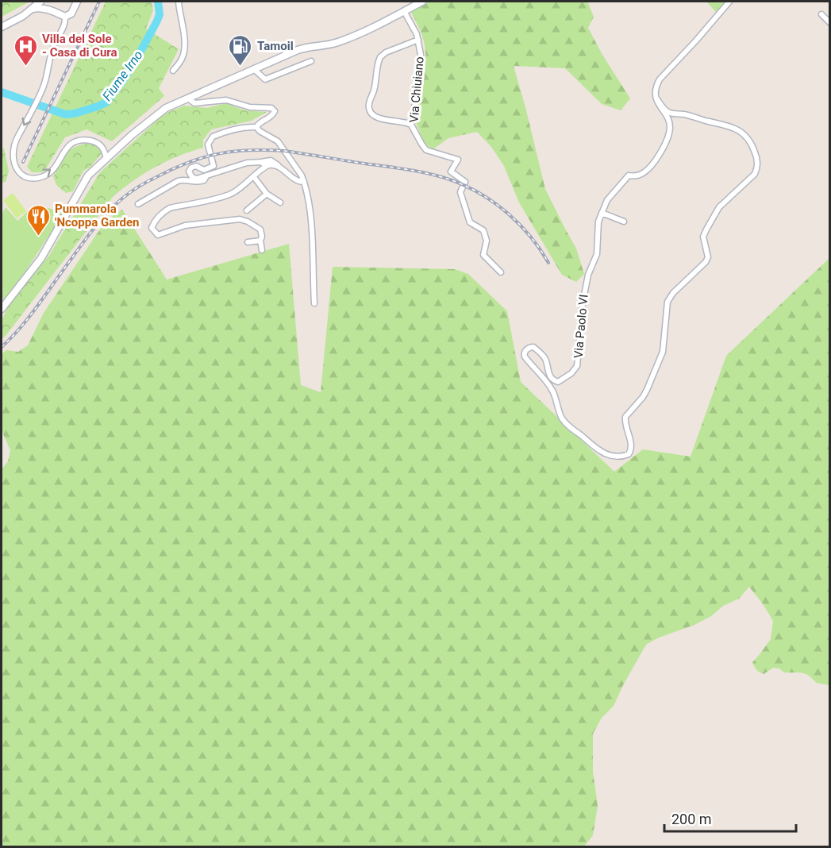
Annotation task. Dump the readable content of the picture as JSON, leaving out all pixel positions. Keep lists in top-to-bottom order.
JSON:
{
  "streets": {
    "street": ["Via Chiuiano", "Via Paolo VI"]
  },
  "water": ["Fiume Irno"],
  "places": {
    "hospital": ["Villa del Sole - Casa di Cura"],
    "fuel station": ["Tamoil"],
    "restaurant": ["Pummarola 'Ncoppa Garden"]
  },
  "scale_bar": "200 m"
}
